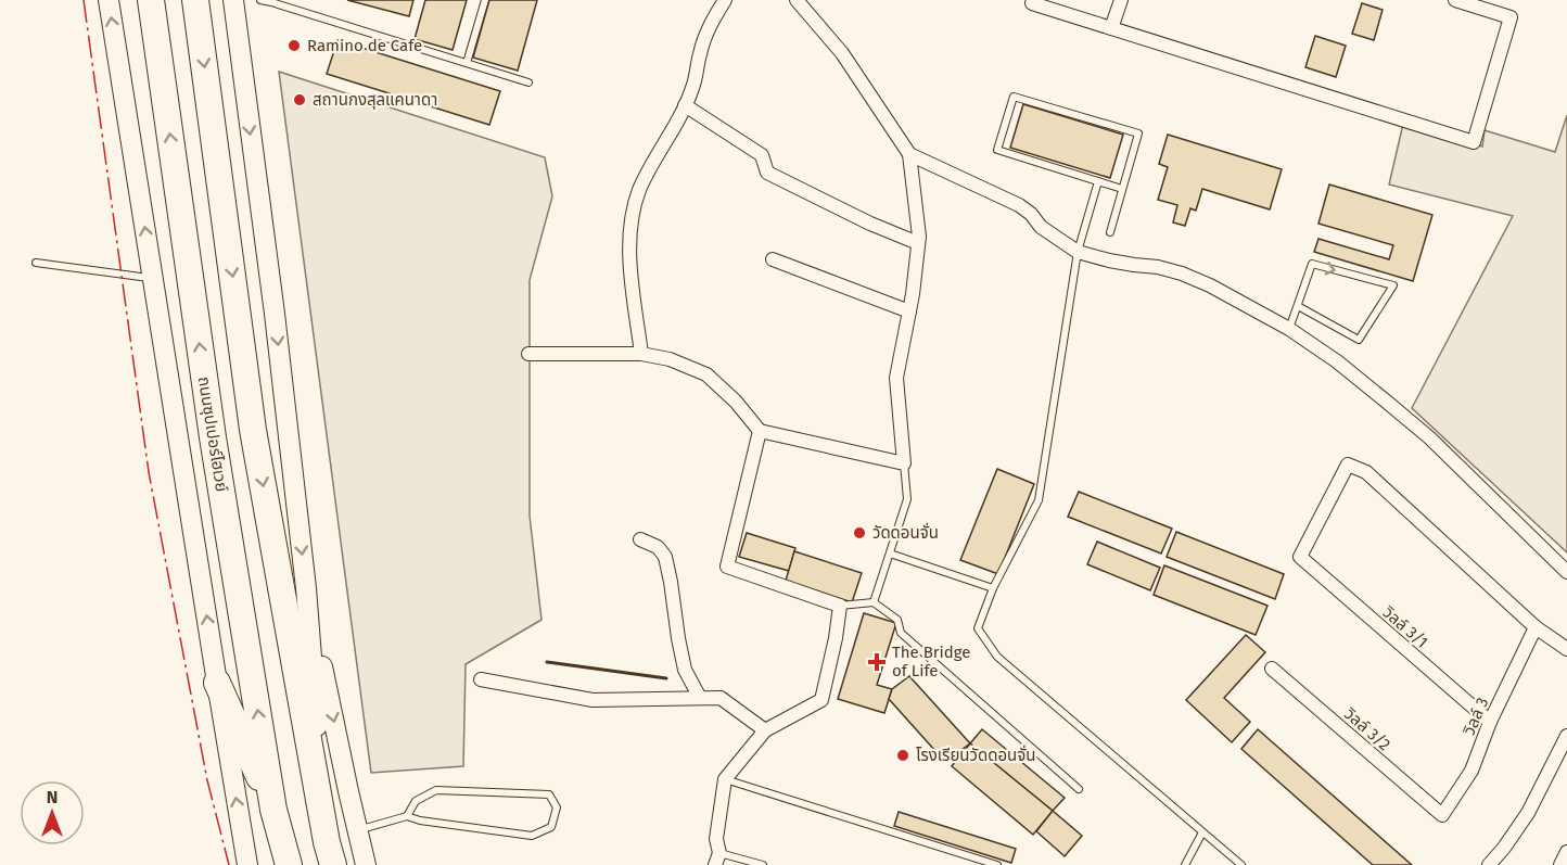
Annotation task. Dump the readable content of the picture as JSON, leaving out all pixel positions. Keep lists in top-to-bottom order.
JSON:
{
  "streets": {
    "highway": ["ถนนซุปเปอร์ไฮเวย์"],
    "street": ["วิลล์ 3/1", "วิลล์ 3", "วิลล์ 3/2"]
  },
  "crossings": [
    ["วิลล์ 3/1", "วิลล์ 3"],
    ["วิลล์ 3", "วิลล์ 3/2"]
  ],
  "places": {
    "other": [
      "Ramino de Cafe",
      "สถานกงสุลแคนาดา",
      "วัดดอนจั่น",
      "โรงเรียนวัดดอนจั่น"
    ],
    "health": ["The Bridge of Life"]
  },
  "north": "top"
}
